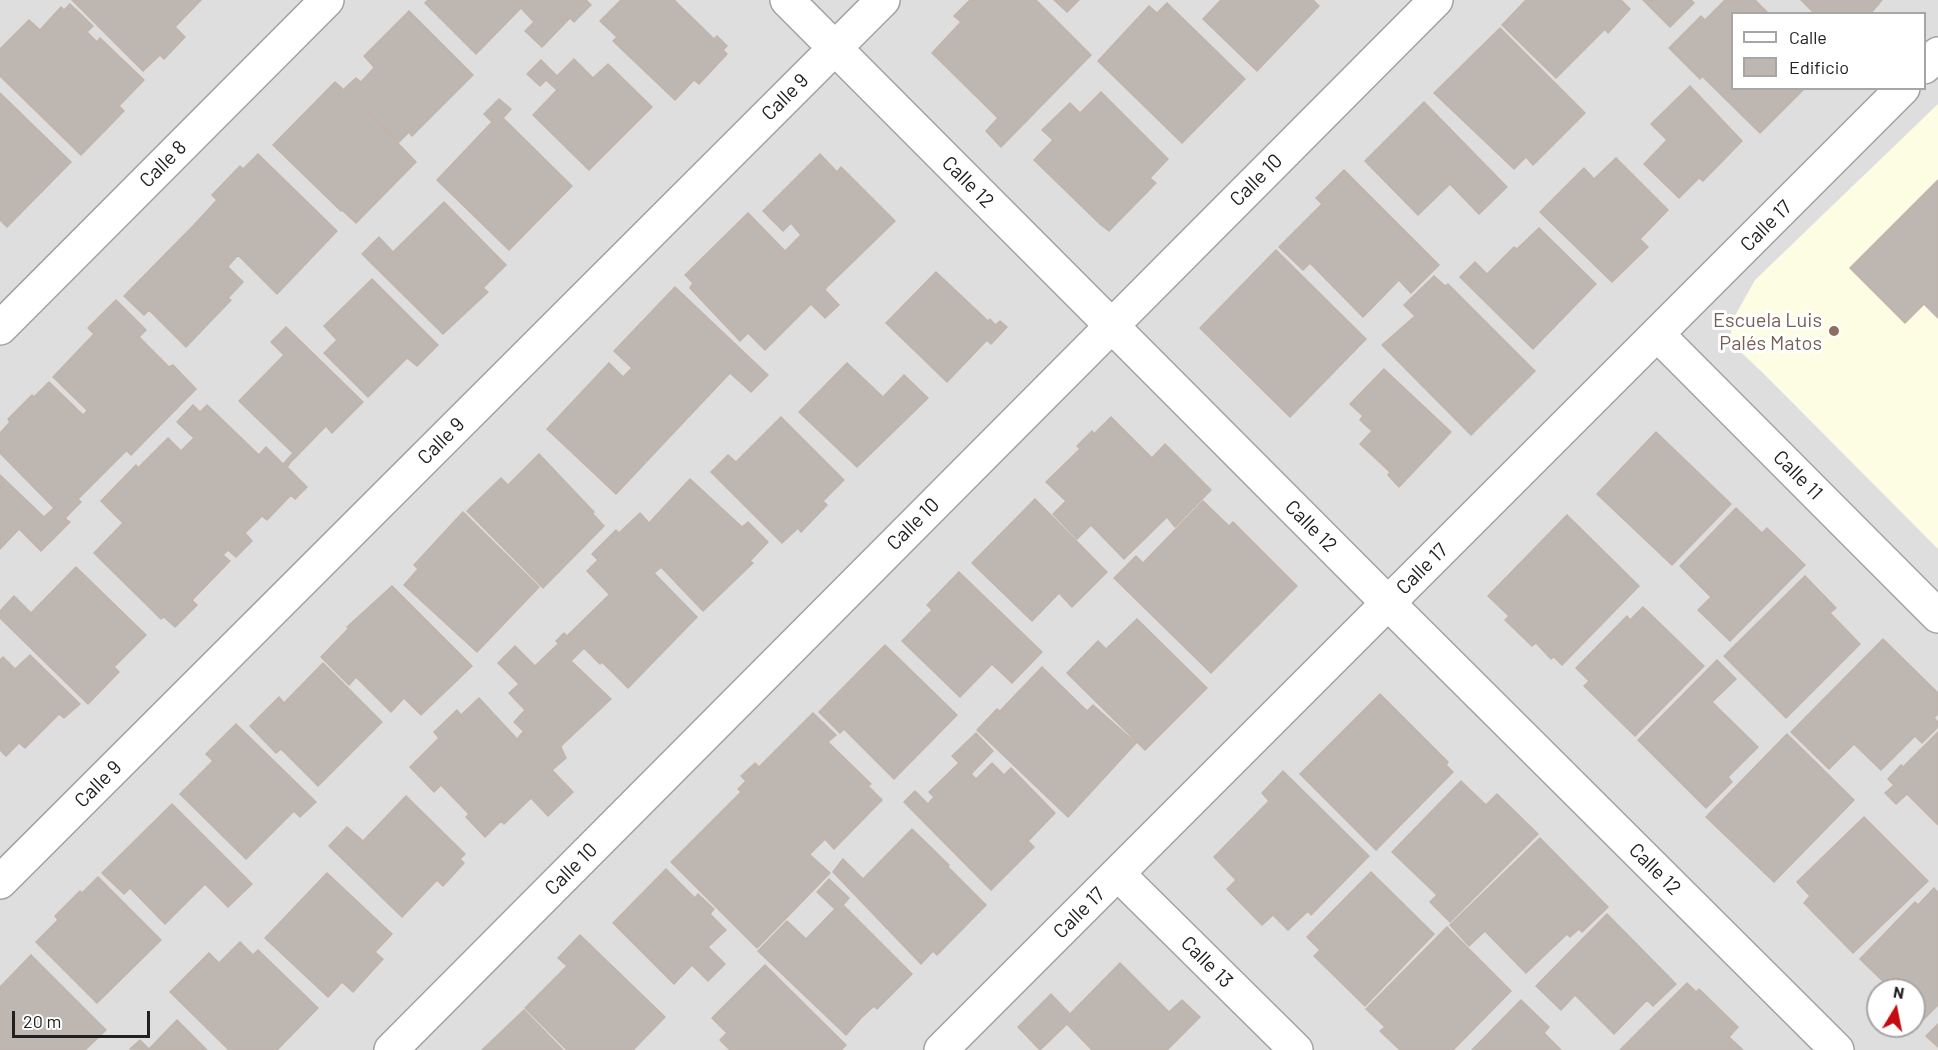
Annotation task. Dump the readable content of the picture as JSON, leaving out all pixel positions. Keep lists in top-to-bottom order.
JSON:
{
  "streets": {
    "street": [
      "Calle 9",
      "Calle 8",
      "Calle 10",
      "Calle 12",
      "Calle 17",
      "Calle 11",
      "Calle 13"
    ]
  },
  "crossings": [
    ["Calle 9", "Calle 12"],
    ["Calle 10", "Calle 12"],
    ["Calle 12", "Calle 17"],
    ["Calle 17", "Calle 11"],
    ["Calle 17", "Calle 13"]
  ],
  "places": ["Escuela Luis Palés Matos"],
  "legend": ["Calle", "Edificio"],
  "scale_bar": "20 m",
  "north": "top"
}
